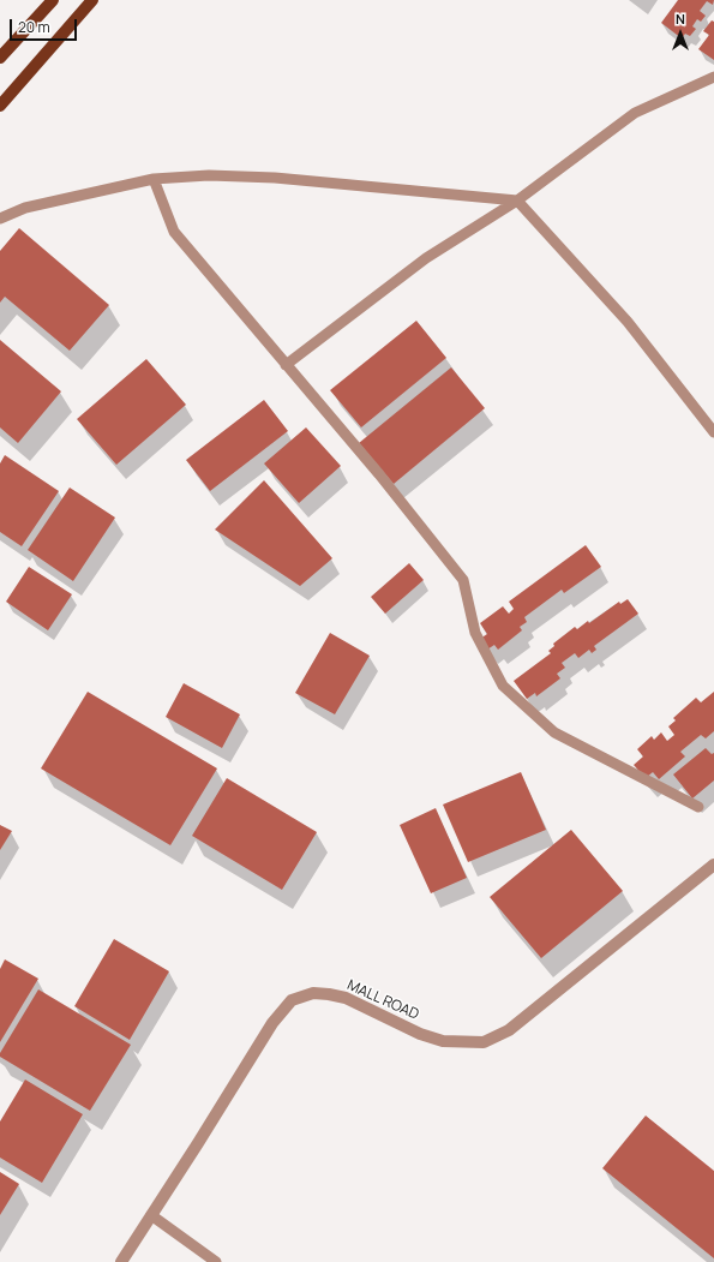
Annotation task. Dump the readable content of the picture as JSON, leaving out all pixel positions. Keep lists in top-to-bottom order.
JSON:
{
  "streets": {
    "street": ["MALL ROAD"]
  },
  "scale_bar": "20 m",
  "north": "top"
}
